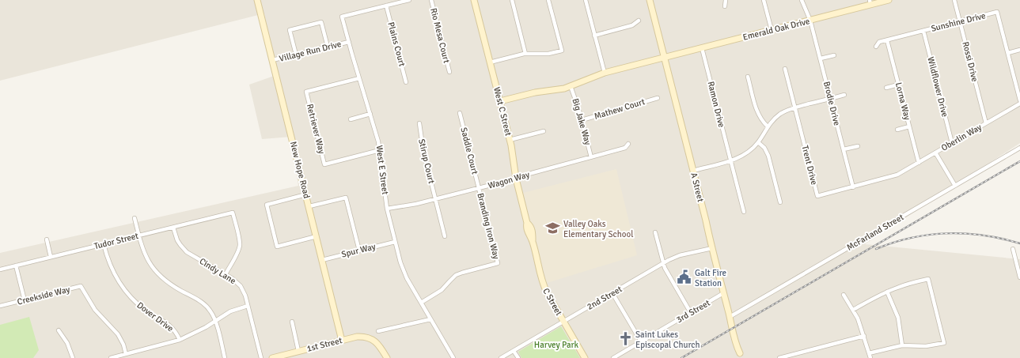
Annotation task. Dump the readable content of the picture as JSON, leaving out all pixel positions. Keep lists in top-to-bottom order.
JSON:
{
  "streets": {
    "street": [
      "Sunshine Drive",
      "Emerald Oak Drive",
      "Rio Mesa Court",
      "Plains Court",
      "Village Run Drive",
      "Rossi Drive",
      "Wildflower Drive",
      "Lorna Way",
      "Brodie Drive",
      "Ramon Drive",
      "Mathew Court",
      "West C Street",
      "Big Jake Way",
      "Retriever Way",
      "Oberlin Way",
      "Saddle Court",
      "Stirup Court",
      "Trent Drive",
      "New Hope Road",
      "West E Street",
      "Wagon Way",
      "A Street",
      "Branding Iron Way",
      "McFarland Street",
      "Tudor Street",
      "Spur Way",
      "Cindy Lane",
      "Creekside Way",
      "2nd Street",
      "C Street",
      "3rd Street",
      "Dover Drive",
      "1st Street"
    ]
  },
  "crossings": [
    ["Sunshine Drive", "Rossi Drive"],
    ["Sunshine Drive", "Wildflower Drive"],
    ["Sunshine Drive", "Lorna Way"],
    ["Emerald Oak Drive", "Brodie Drive"],
    ["Emerald Oak Drive", "Ramon Drive"],
    ["Emerald Oak Drive", "West C Street"],
    ["Emerald Oak Drive", "Big Jake Way"],
    ["Emerald Oak Drive", "A Street"],
    ["Plains Court", "West E Street"],
    ["Village Run Drive", "New Hope Road"],
    ["Village Run Drive", "West E Street"],
    ["Rossi Drive", "Oberlin Way"],
    ["Wildflower Drive", "Oberlin Way"],
    ["Lorna Way", "Oberlin Way"],
    ["Brodie Drive", "Trent Drive"],
    ["Mathew Court", "Big Jake Way"],
    ["West C Street", "Wagon Way"],
    ["West C Street", "C Street"],
    ["Big Jake Way", "Wagon Way"],
    ["Retriever Way", "West E Street"],
    ["Oberlin Way", "Trent Drive"],
    ["Saddle Court", "Wagon Way"],
    ["Saddle Court", "Branding Iron Way"],
    ["Stirup Court", "Wagon Way"],
    ["New Hope Road", "Spur Way"],
    ["New Hope Road", "1st Street"],
    ["West E Street", "Wagon Way"],
    ["West E Street", "Branding Iron Way"],
    ["West E Street", "Spur Way"],
    ["Wagon Way", "Branding Iron Way"],
    ["A Street", "McFarland Street"],
    ["A Street", "2nd Street"],
    ["A Street", "3rd Street"],
    ["Tudor Street", "Cindy Lane"],
    ["Tudor Street", "Dover Drive"],
    ["2nd Street", "C Street"]
  ],
  "parks": ["Harvey Park"],
  "places": {
    "school or university": ["Valley Oaks Elementary School"],
    "public building": ["Galt Fire Station"],
    "church": ["Saint Lukes Episcopal Church"]
  }
}
